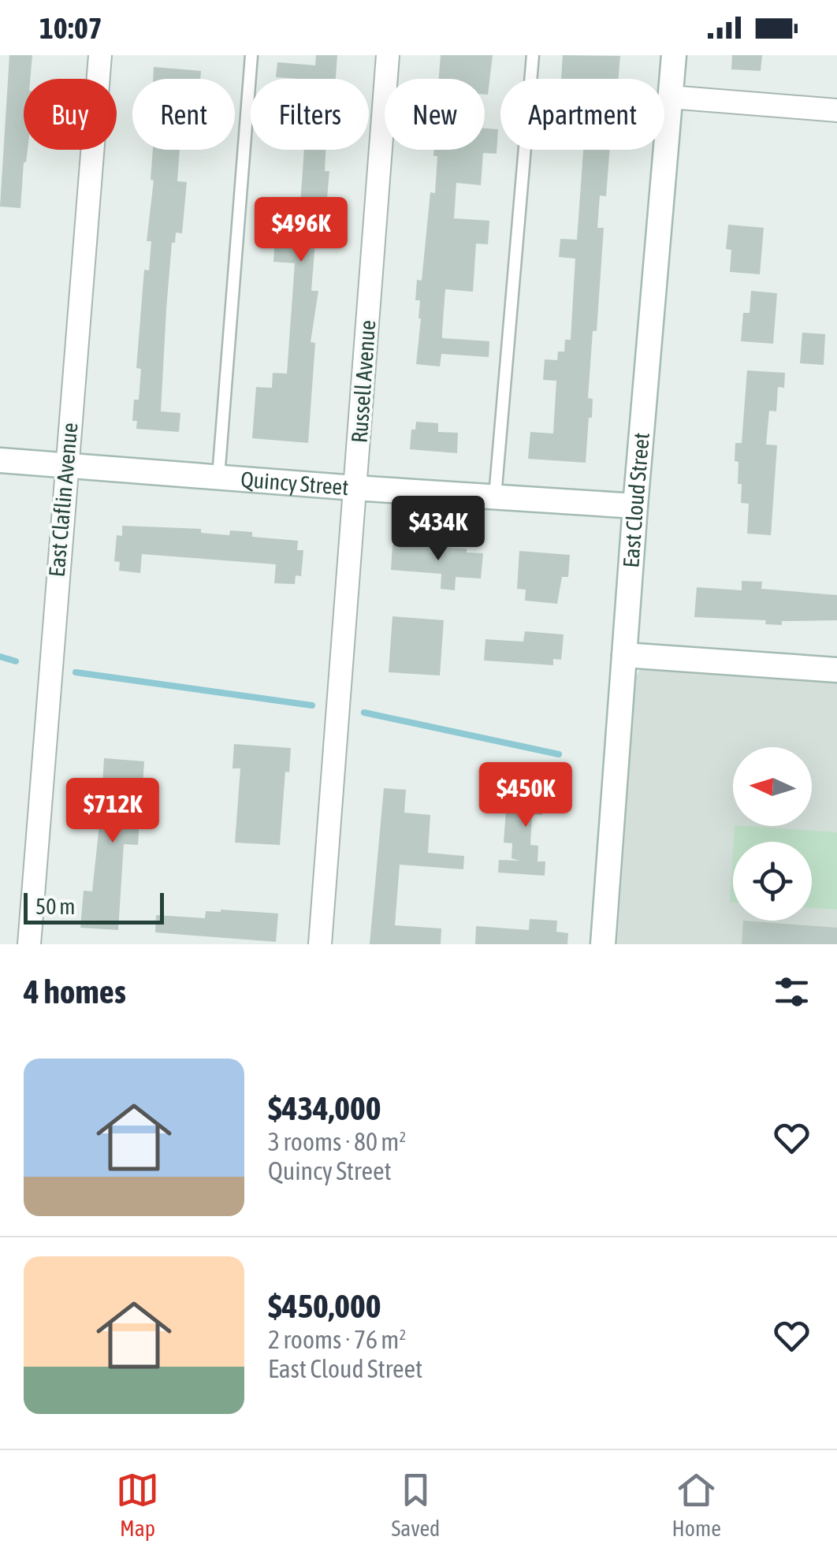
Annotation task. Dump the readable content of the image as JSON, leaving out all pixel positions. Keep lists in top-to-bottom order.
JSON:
{
  "streets": {
    "main road": ["Quincy Street", "East Cloud Street"],
    "street": ["Russell Avenue", "East Claflin Avenue"]
  },
  "crossings": [
    ["Russell Avenue", "Quincy Street"],
    ["Quincy Street", "East Claflin Avenue"],
    ["Quincy Street", "East Cloud Street"]
  ],
  "scale_bar": "50 m",
  "north": "left",
  "page": {
    "status": "10:07",
    "chip": [
      "Buy",
      "Rent",
      "Filters",
      "New",
      "Apartment"
    ],
    "price": [
      "$496K",
      "$434K",
      "$450K",
      "$712K"
    ],
    "scale": "50 m",
    "heading": "4 homes",
    "list": [
      {
        "name": "$434,000",
        "note": "3 rooms · 80 m² · Quincy Street"
      },
      {
        "name": "$450,000",
        "note": "2 rooms · 76 m² · East Cloud Street"
      }
    ],
    "tabs": ["Map", "Saved", "Home"]
  }
}
